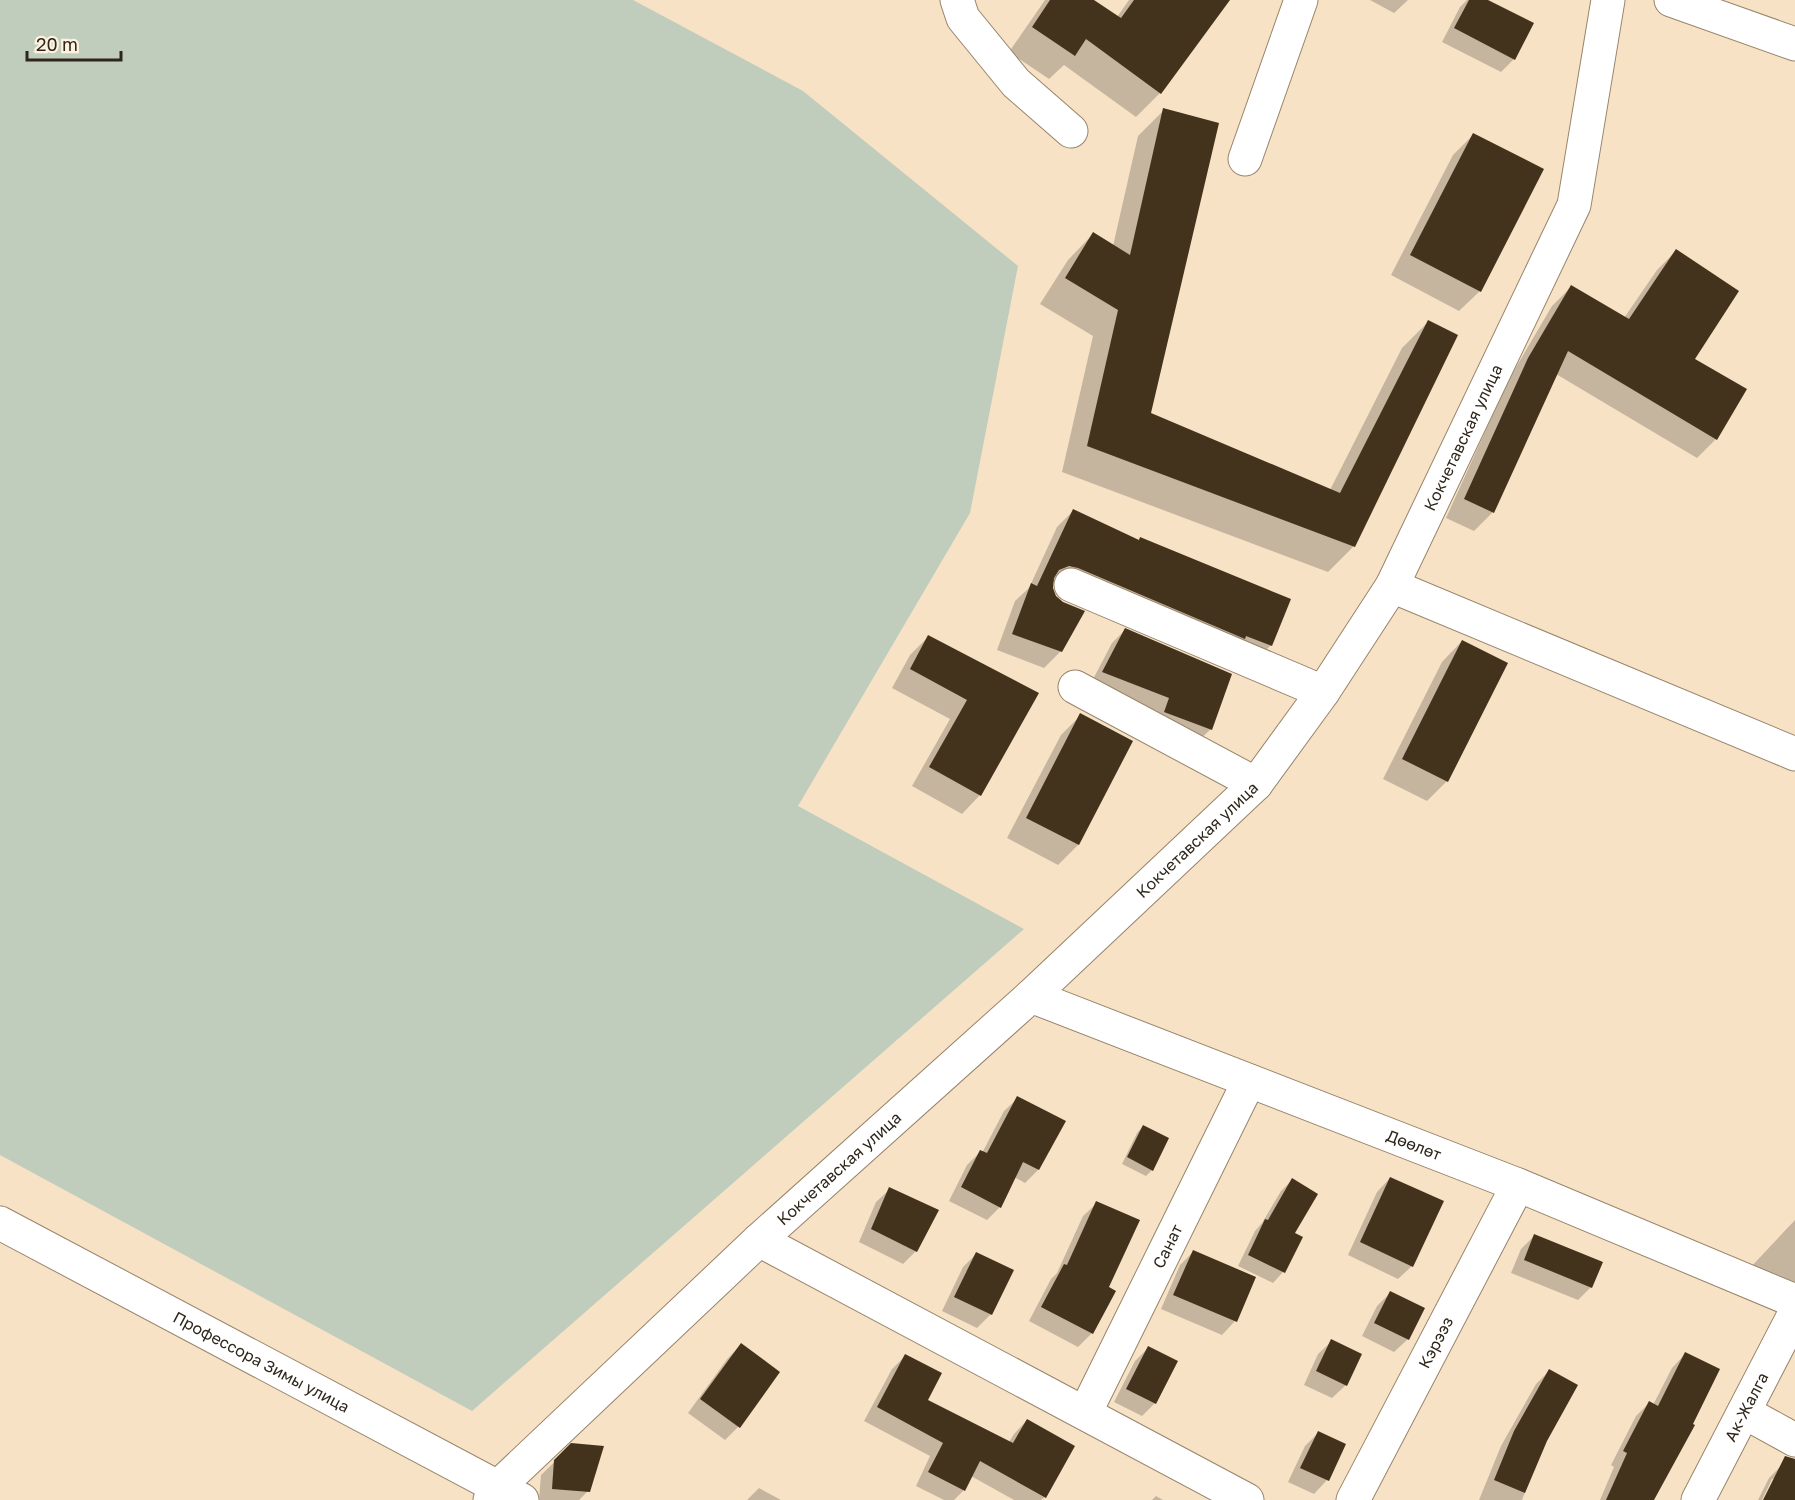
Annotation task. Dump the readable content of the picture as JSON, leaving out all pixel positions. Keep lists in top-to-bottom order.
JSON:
{
  "streets": {
    "street": [
      "Кокчетавская улица",
      "Дөөлөт",
      "Санат",
      "Кэрээз",
      "Профессора Зимы улица",
      "Ак-Жалга"
    ]
  },
  "crossings": [
    ["Кокчетавская улица", "Дөөлөт"],
    ["Кокчетавская улица", "Профессора Зимы улица"],
    ["Дөөлөт", "Санат"],
    ["Дөөлөт", "Кэрээз"]
  ],
  "scale_bar": "20 m"
}
